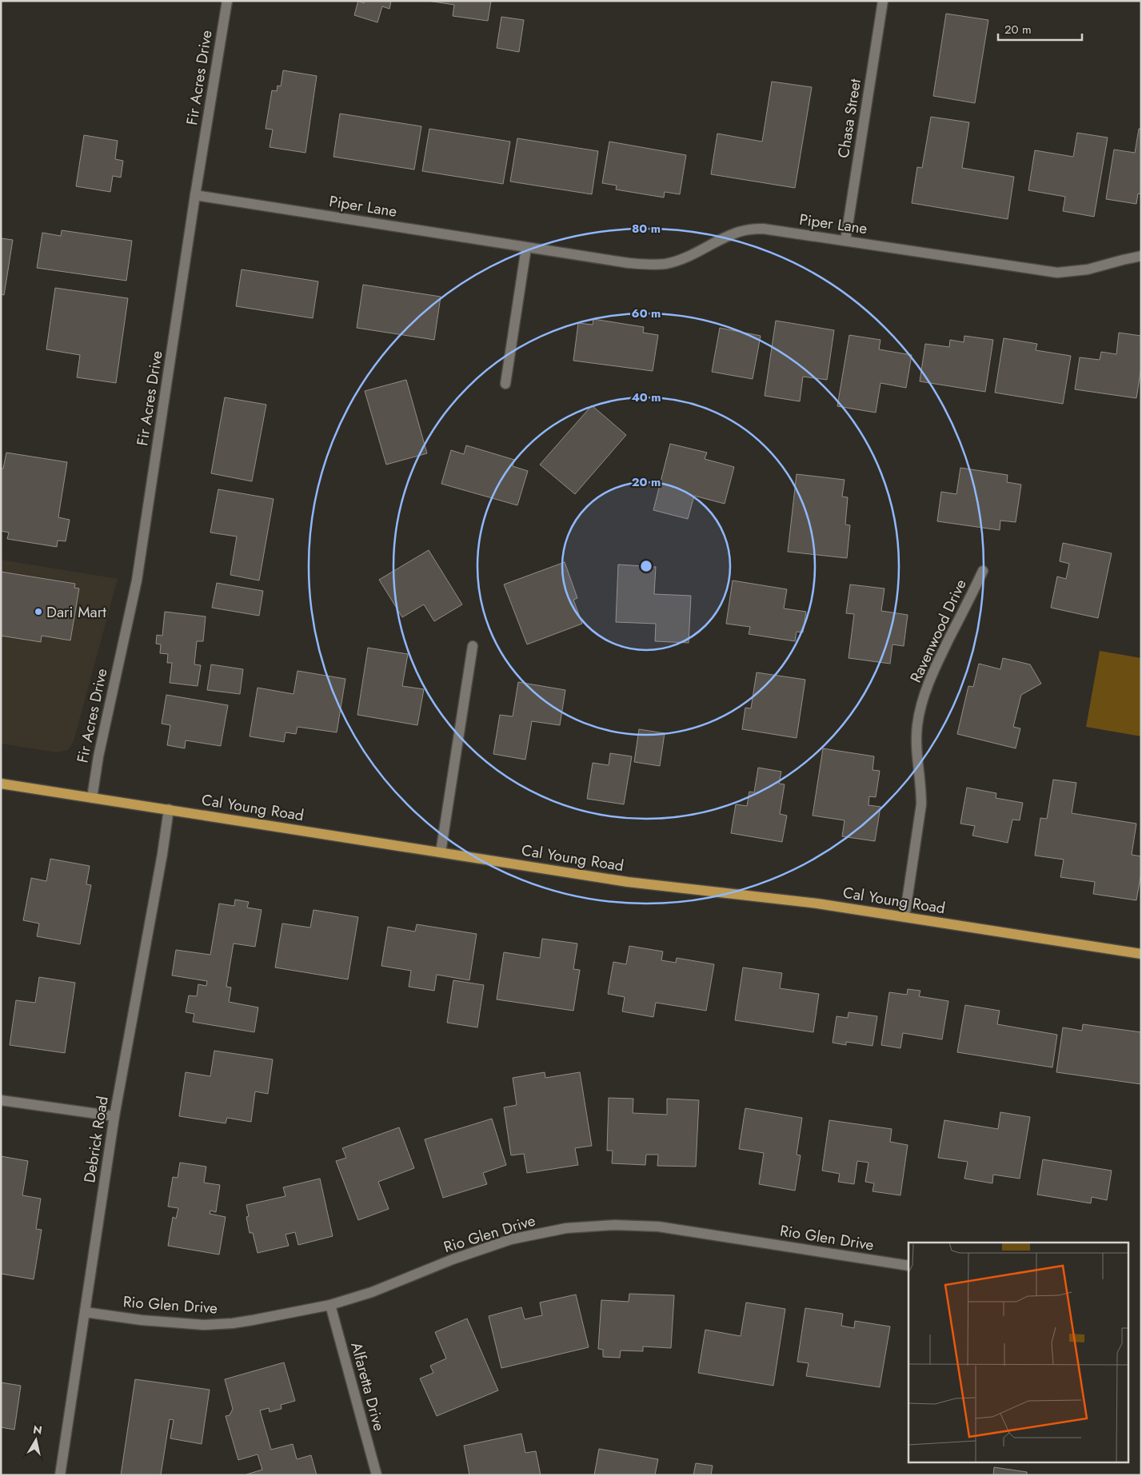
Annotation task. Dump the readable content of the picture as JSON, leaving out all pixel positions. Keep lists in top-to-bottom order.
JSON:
{
  "streets": {
    "main road": ["Cal Young Road"],
    "street": [
      "Fir Acres Drive",
      "Chasa Street",
      "Piper Lane",
      "Ravenwood Drive",
      "Debrick Road",
      "Rio Glen Drive",
      "Alfaretta Drive"
    ]
  },
  "crossings": [
    ["Fir Acres Drive", "Piper Lane"],
    ["Fir Acres Drive", "Cal Young Road"],
    ["Chasa Street", "Piper Lane"],
    ["Ravenwood Drive", "Cal Young Road"],
    ["Cal Young Road", "Debrick Road"],
    ["Debrick Road", "Rio Glen Drive"],
    ["Rio Glen Drive", "Alfaretta Drive"]
  ],
  "places": ["Dari Mart"],
  "scale_bar": "20 m",
  "north": "top",
  "rings": [
    "80 m",
    "60 m",
    "40 m",
    "20 m"
  ]
}
